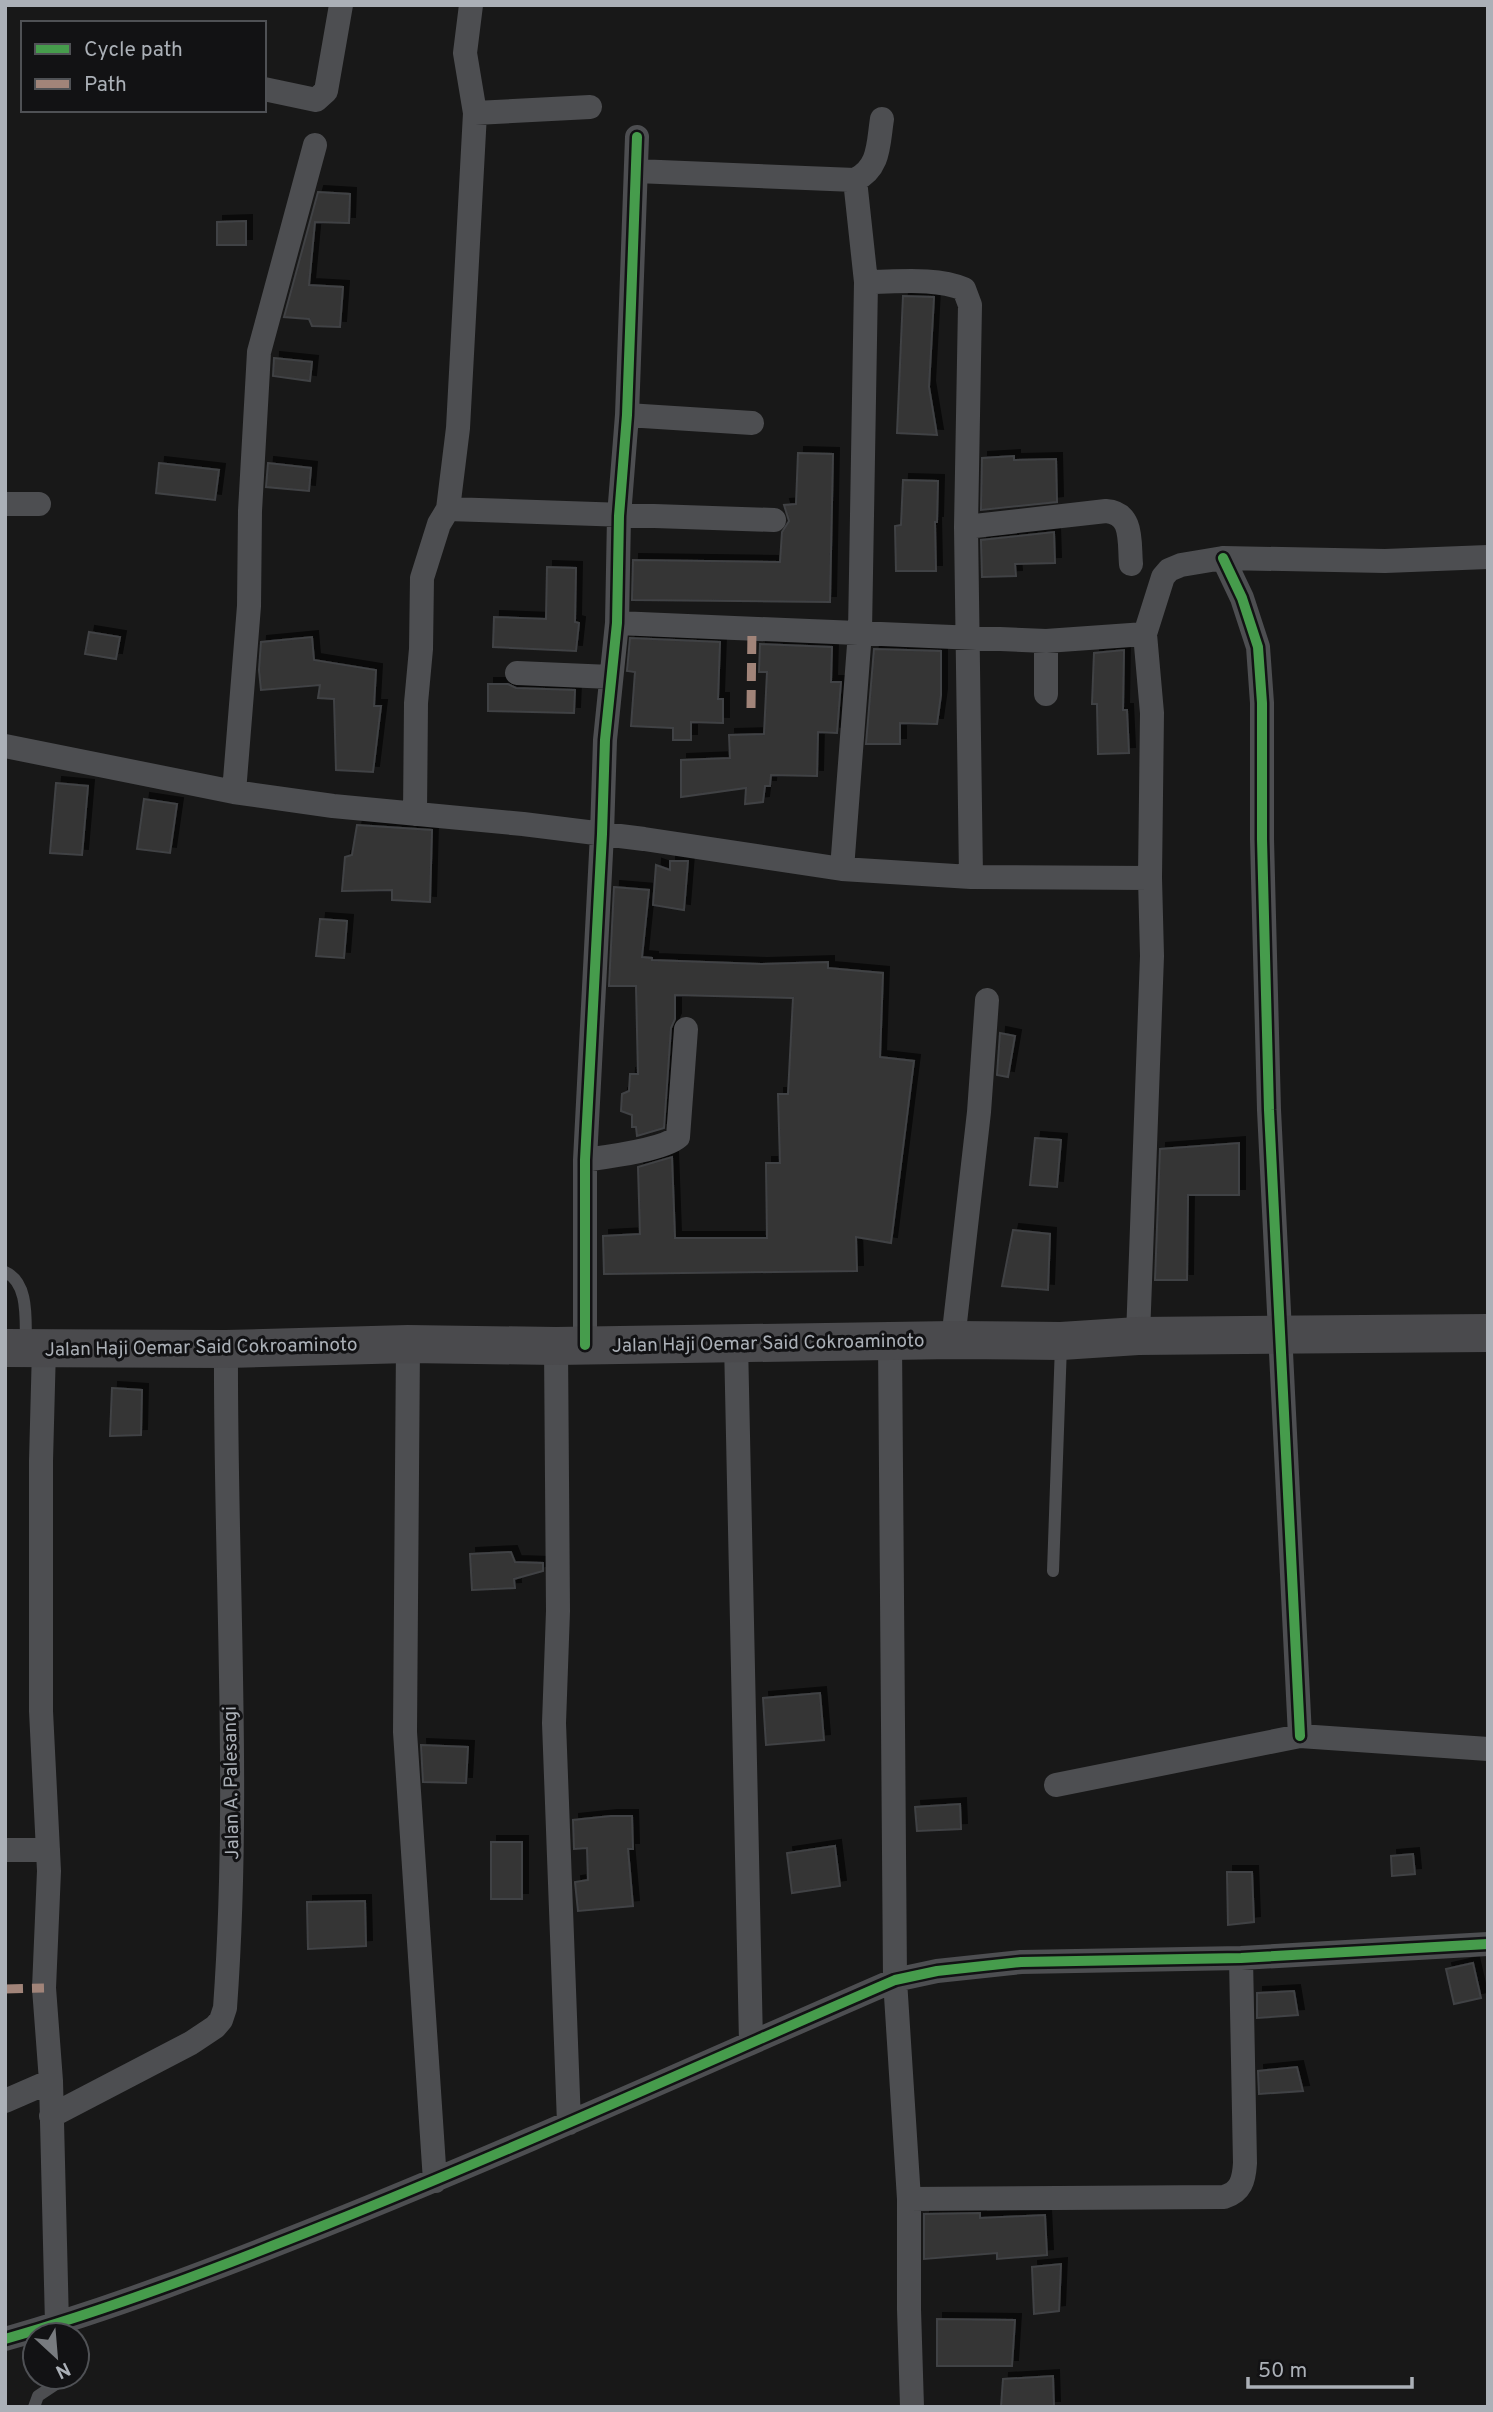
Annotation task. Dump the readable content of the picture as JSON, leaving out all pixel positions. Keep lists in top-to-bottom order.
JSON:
{
  "streets": {
    "highway": ["Jalan Haji Oemar Said Cokroaminoto"],
    "street": ["Jalan A. Palesangi"]
  },
  "crossings": [
    ["Jalan Haji Oemar Said Cokroaminoto", "Jalan A. Palesangi"]
  ],
  "legend": ["Cycle path", "Path"],
  "scale_bar": "50 m",
  "north": "bottom right"
}
